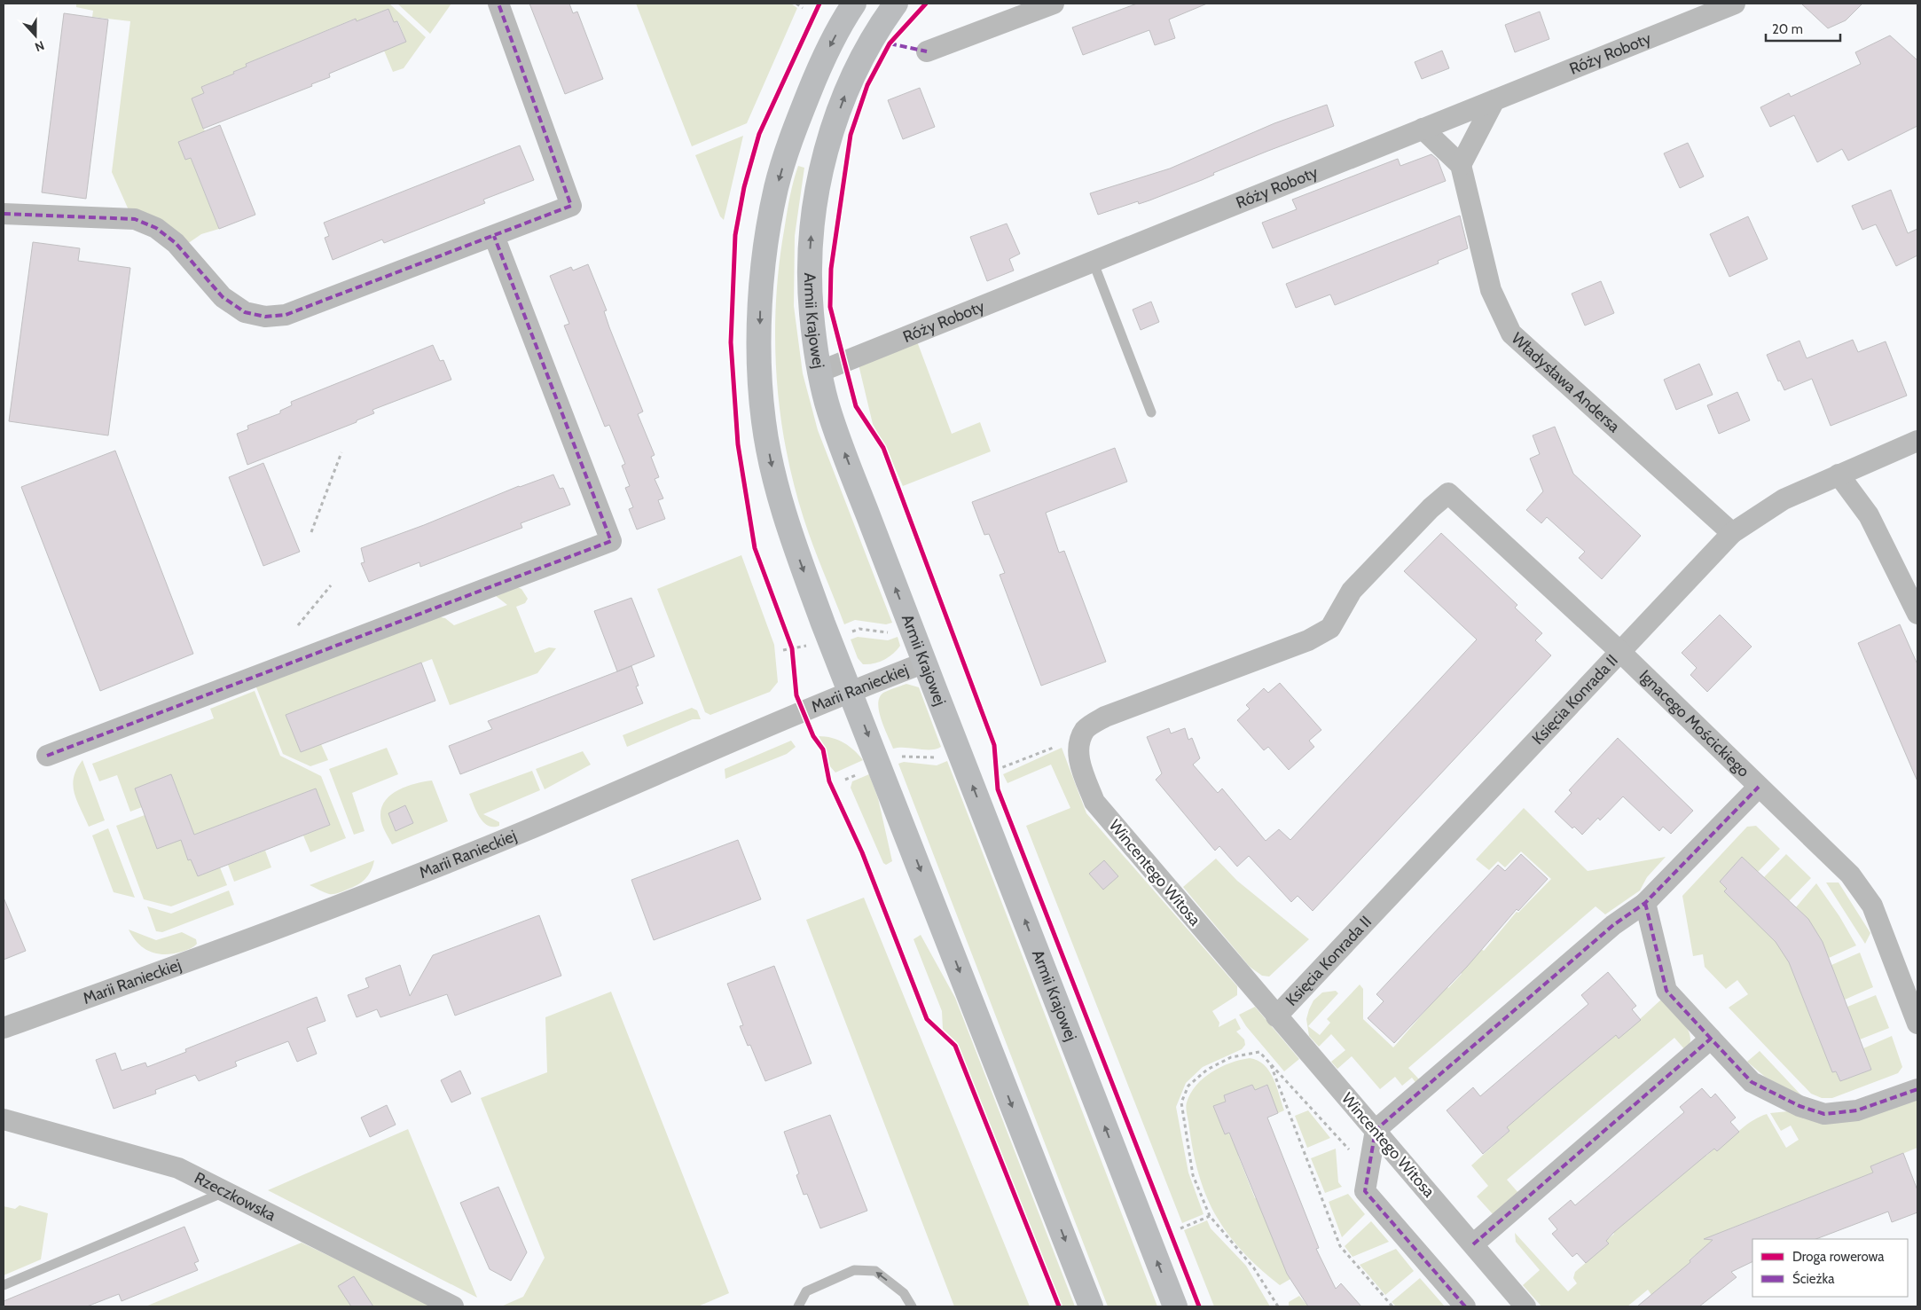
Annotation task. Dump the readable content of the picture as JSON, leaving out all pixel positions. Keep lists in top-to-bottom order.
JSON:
{
  "streets": {
    "main road": ["Armii Krajowej"],
    "street": [
      "Róży Roboty",
      "Władysława Andersa",
      "Marii Ranieckiej",
      "Księcia Konrada II",
      "Ignacego Mościckiego",
      "Wincentego Witosa",
      "Rzeczkowska"
    ]
  },
  "crossings": [
    ["Róży Roboty", "Armii Krajowej"],
    ["Armii Krajowej", "Marii Ranieckiej"],
    ["Władysława Andersa", "Księcia Konrada II"],
    ["Księcia Konrada II", "Ignacego Mościckiego"],
    ["Księcia Konrada II", "Wincentego Witosa"],
    ["Ignacego Mościckiego", "Wincentego Witosa"]
  ],
  "legend": ["Droga rowerowa", "Ścieżka"],
  "scale_bar": "20 m",
  "north": "bottom"
}
